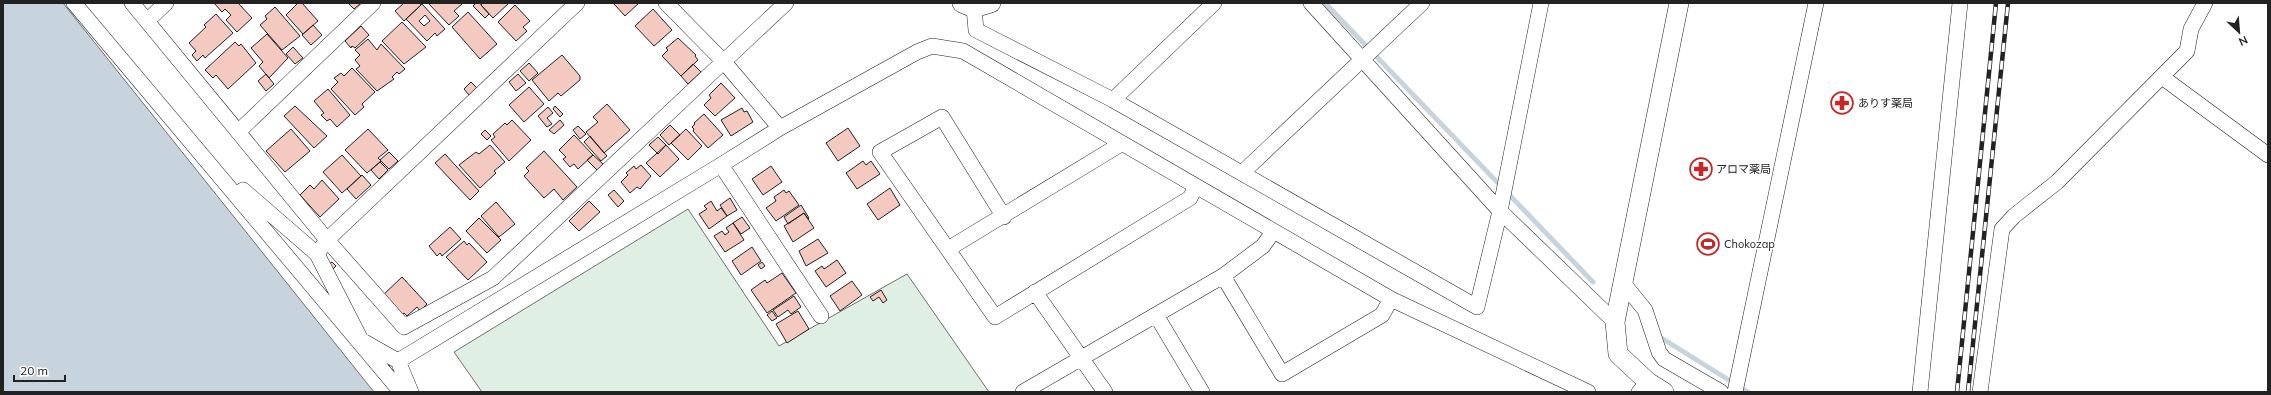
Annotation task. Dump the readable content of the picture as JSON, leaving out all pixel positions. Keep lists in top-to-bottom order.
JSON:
{
  "places": {
    "pharmacy": ["ありす薬局", "アロマ薬局"],
    "sports": ["Chokozap"]
  },
  "scale_bar": "20 m",
  "north": "bottom right"
}
